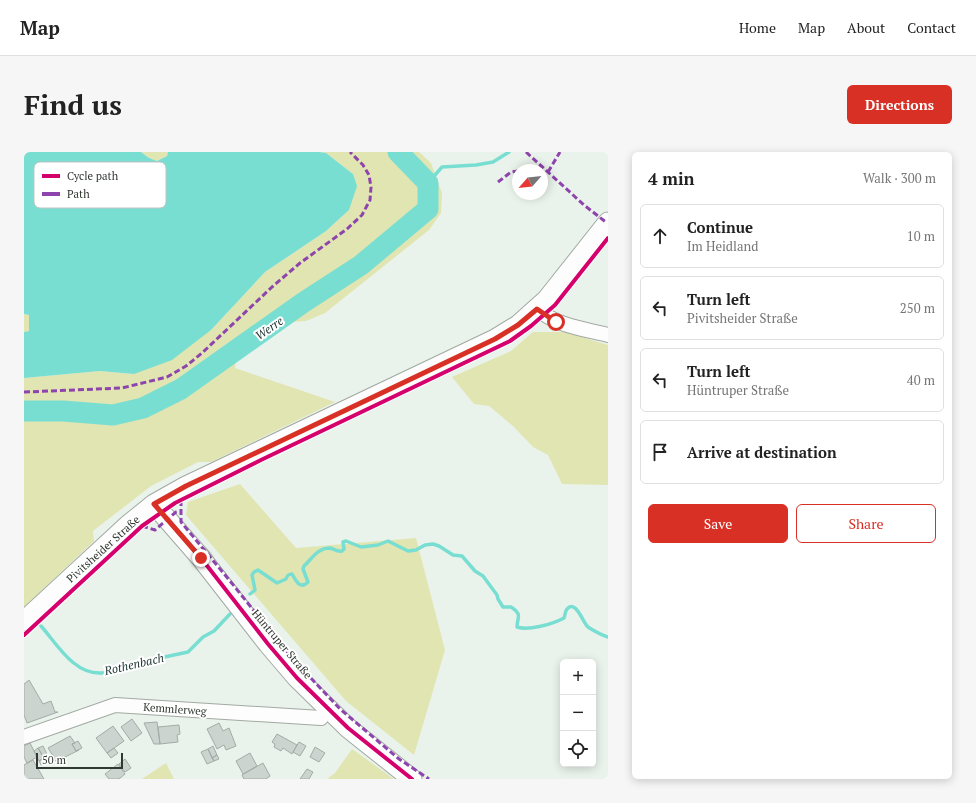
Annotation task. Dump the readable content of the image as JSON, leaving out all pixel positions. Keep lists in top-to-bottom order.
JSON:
{
  "streets": {
    "main road": ["Pivitsheider Straße", "Hüntruper Straße"],
    "street": ["Kemmlerweg"]
  },
  "crossings": [
    ["Pivitsheider Straße", "Hüntruper Straße"],
    ["Hüntruper Straße", "Kemmlerweg"]
  ],
  "water": ["Werre", "Rothenbach"],
  "legend": ["Cycle path", "Path"],
  "scale_bar": "50 m",
  "north": "bottom left",
  "page": {
    "header": "Map",
    "nav": [
      "Home",
      "Map",
      "About",
      "Contact"
    ],
    "buttons": [
      "Directions",
      ["Save", "Share"]
    ],
    "title": "Find us",
    "heading": ["4 min", "Walk · 300 m"],
    "list": [
      ["Continue", "Im Heidland", "10 m"],
      ["Turn left", "Pivitsheider Straße", "250 m"],
      ["Turn left", "Hüntruper Straße", "40 m"],
      "Arrive at destination"
    ],
    "map_buttons": ["+", "−"],
    "scale": "50 m"
  }
}
